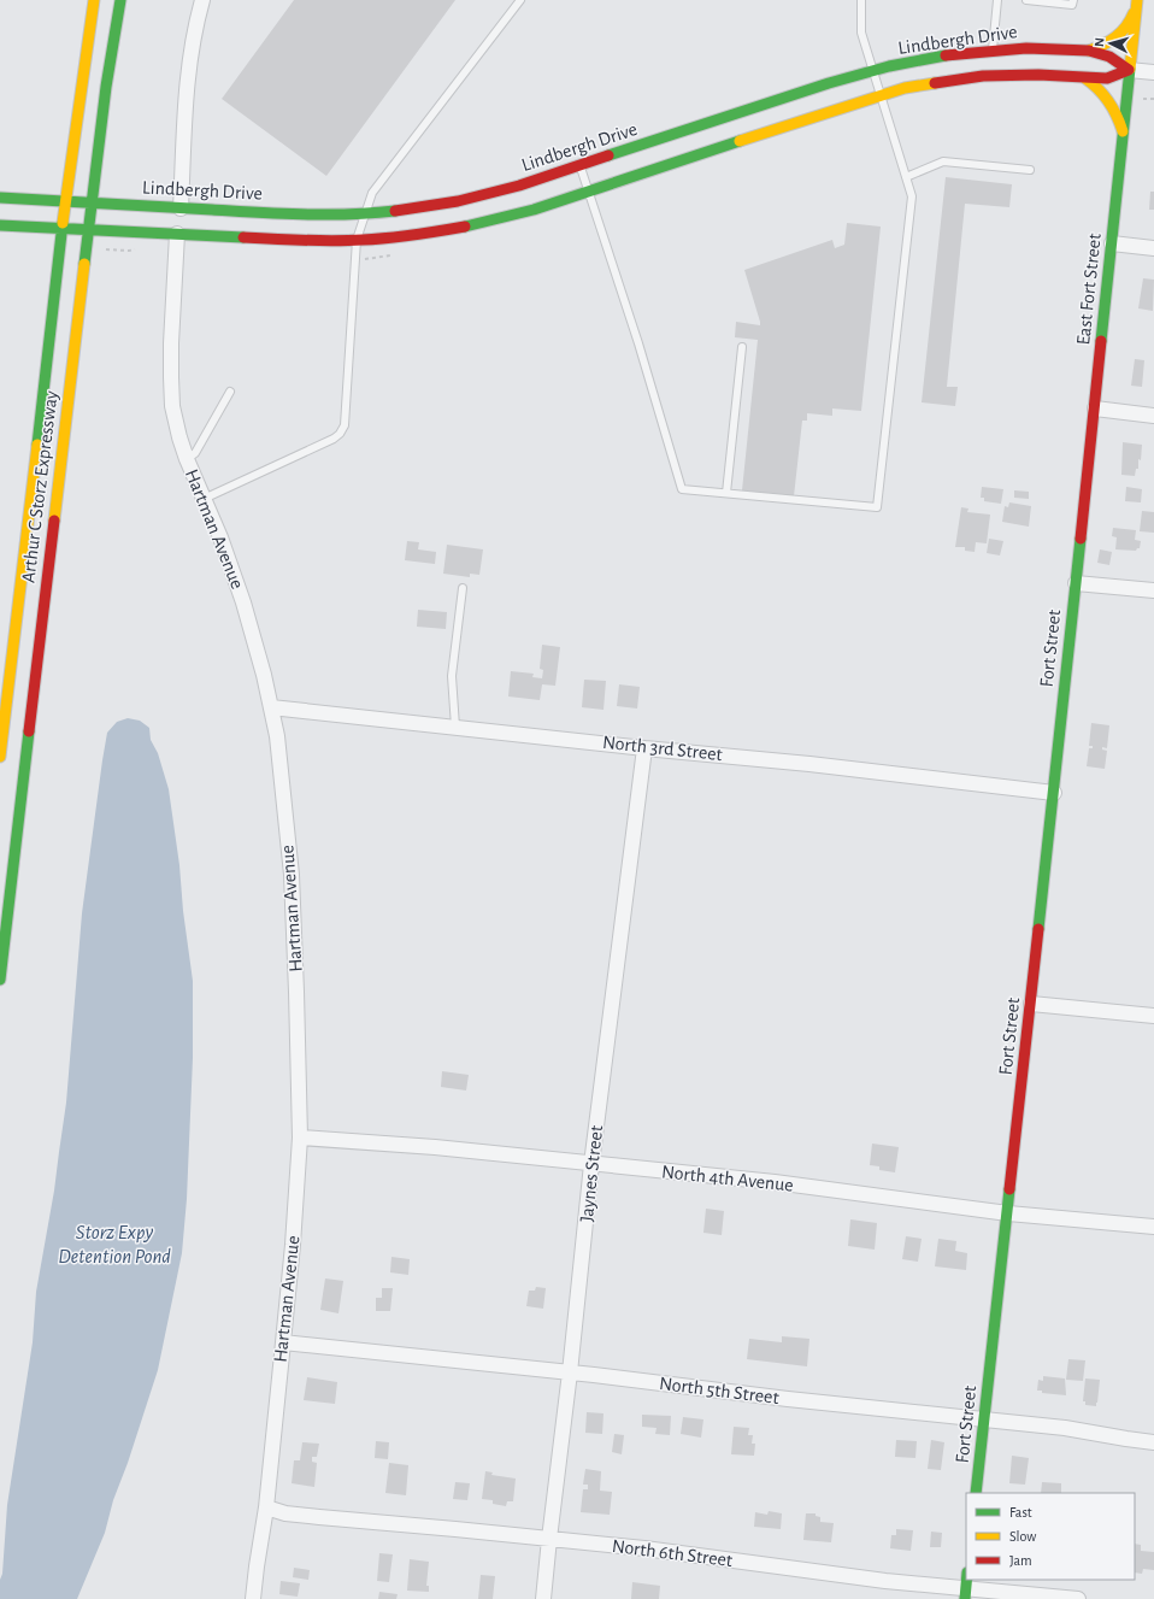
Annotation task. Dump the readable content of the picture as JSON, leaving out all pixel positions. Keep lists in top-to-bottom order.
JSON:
{
  "streets": {
    "main road": [
      "Lindbergh Drive",
      "East Fort Street",
      "Arthur C Storz Expressway",
      "Fort Street"
    ],
    "street": [
      "Hartman Avenue",
      "North 3rd Street",
      "Jaynes Street",
      "North 4th Avenue",
      "North 5th Street",
      "North 6th Street"
    ]
  },
  "crossings": [
    ["Lindbergh Drive", "East Fort Street"],
    ["Lindbergh Drive", "Arthur C Storz Expressway"],
    ["Lindbergh Drive", "Hartman Avenue"],
    ["East Fort Street", "Fort Street"],
    ["Hartman Avenue", "North 3rd Street"],
    ["Hartman Avenue", "North 4th Avenue"],
    ["Hartman Avenue", "North 5th Street"],
    ["Hartman Avenue", "North 6th Street"],
    ["Fort Street", "North 3rd Street"],
    ["Fort Street", "North 4th Avenue"],
    ["Fort Street", "North 5th Street"],
    ["North 3rd Street", "Jaynes Street"],
    ["Jaynes Street", "North 4th Avenue"],
    ["Jaynes Street", "North 5th Street"],
    ["Jaynes Street", "North 6th Street"]
  ],
  "water": ["Storz Expy Detention Pond"],
  "legend": ["Fast", "Slow", "Jam"],
  "north": "left"
}
